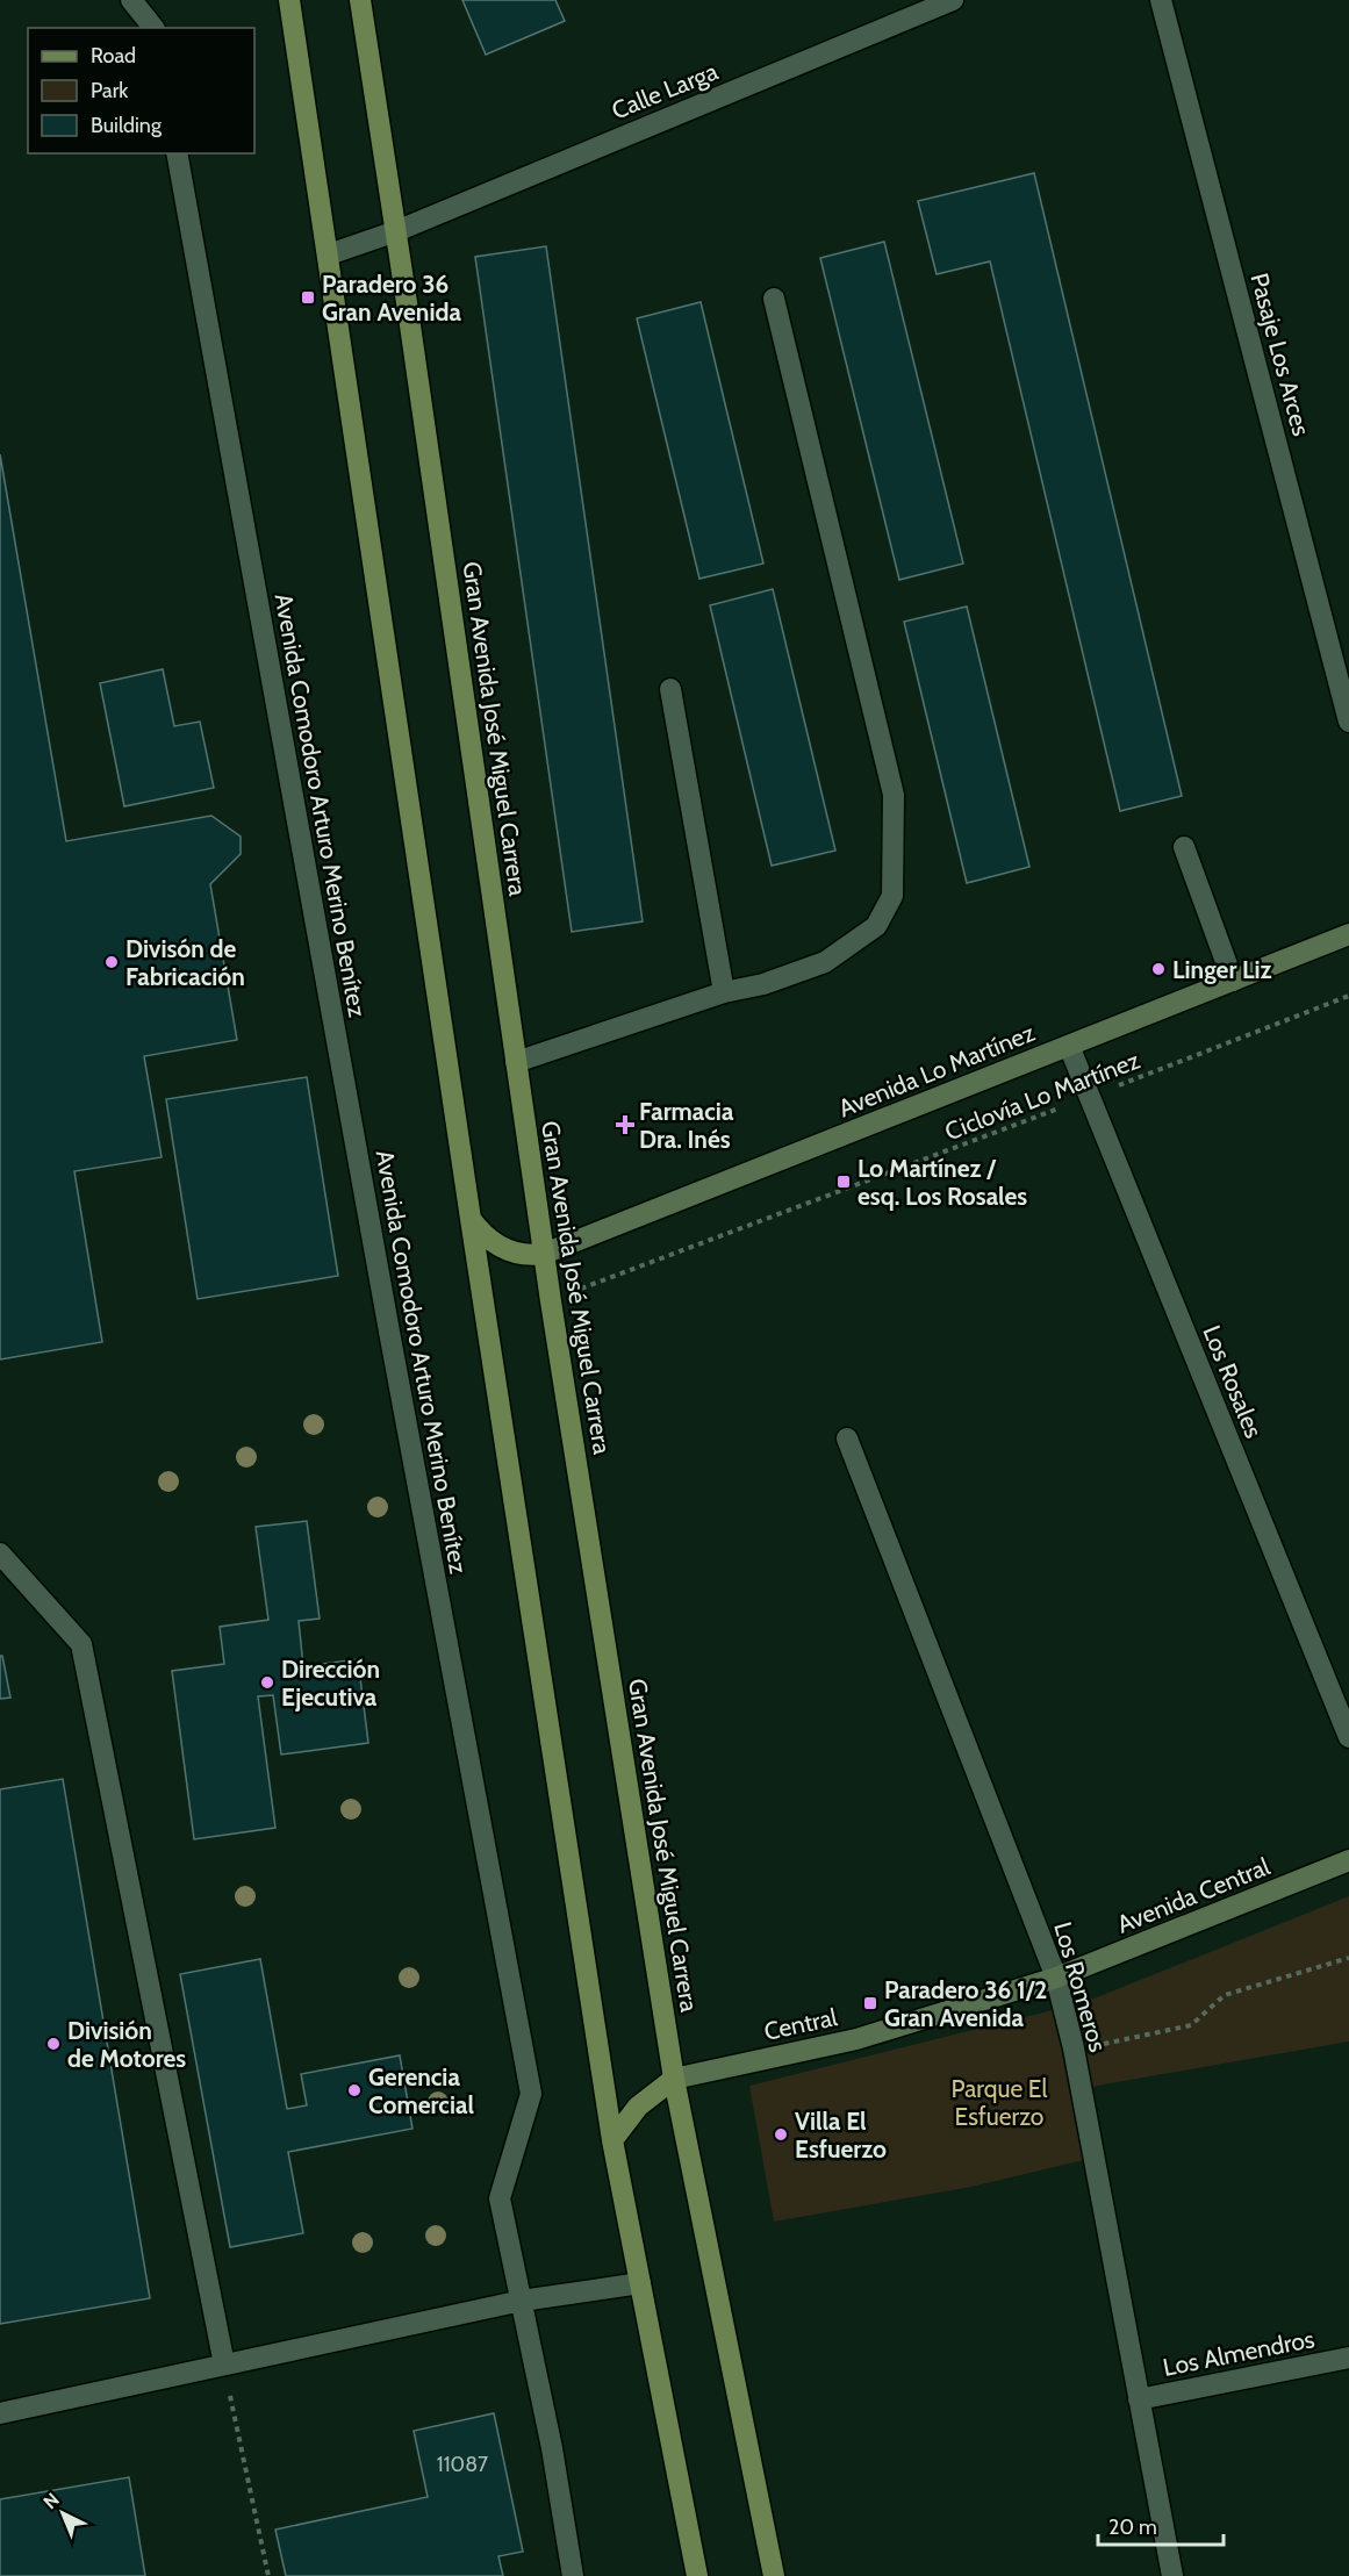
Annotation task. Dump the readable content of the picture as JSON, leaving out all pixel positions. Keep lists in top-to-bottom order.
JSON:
{
  "streets": {
    "main road": [
      "Gran Avenida José Miguel Carrera",
      "Avenida Lo Martínez",
      "Avenida Central",
      "Central"
    ],
    "street": [
      "Calle Larga",
      "Pasaje Los Arces",
      "Avenida Comodoro Arturo Merino Benítez",
      "Los Rosales",
      "Los Romeros",
      "Los Almendros"
    ],
    "path": ["Ciclovía Lo Martínez"]
  },
  "crossings": [
    ["Calle Larga", "Gran Avenida José Miguel Carrera"],
    ["Gran Avenida José Miguel Carrera", "Avenida Lo Martínez"],
    ["Gran Avenida José Miguel Carrera", "Ciclovía Lo Martínez"],
    ["Gran Avenida José Miguel Carrera", "Central"],
    ["Avenida Lo Martínez", "Los Rosales"],
    ["Ciclovía Lo Martínez", "Los Rosales"],
    ["Avenida Central", "Los Romeros"],
    ["Avenida Central", "Central"],
    ["Los Romeros", "Central"],
    ["Los Romeros", "Los Almendros"]
  ],
  "parks": ["Parque El Esfuerzo"],
  "places": {
    "transit": ["Paradero 36 Gran Avenida", "Lo Martínez / esq. Los Rosales", "Paradero 36 1/2 Gran Avenida"],
    "other": [
      "Divisón de Fabricación",
      "Linger Liz",
      "Dirección Ejecutiva",
      "División de Motores",
      "Gerencia Comercial",
      "Villa El Esfuerzo"
    ],
    "health": ["Farmacia Dra. Inés"]
  },
  "house_numbers": ["11087"],
  "legend": ["Road", "Park", "Building"],
  "scale_bar": "20 m",
  "north": "top left"
}
